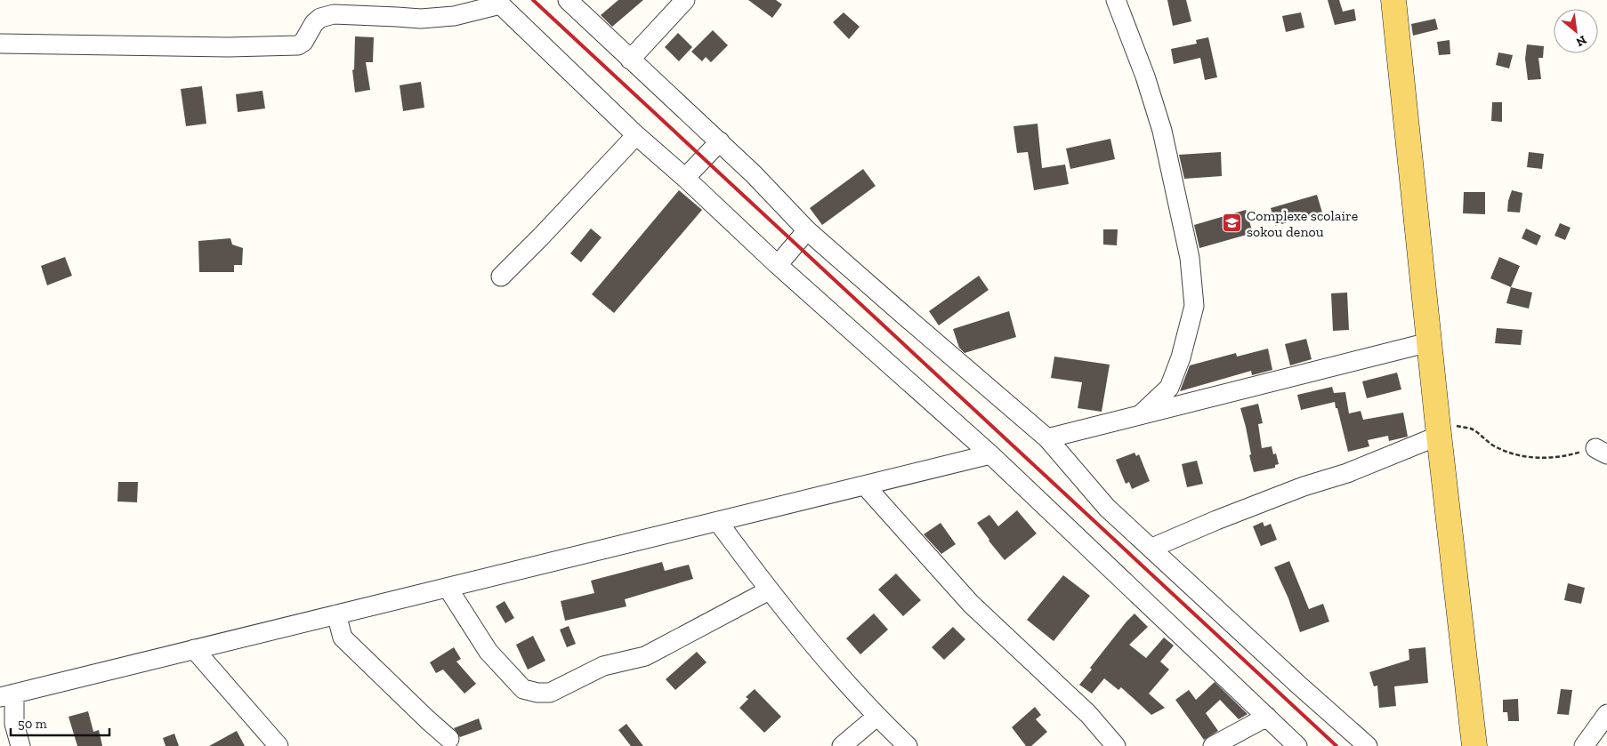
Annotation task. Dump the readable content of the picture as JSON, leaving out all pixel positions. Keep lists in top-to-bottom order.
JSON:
{
  "places": {
    "school or university": ["Complexe scolaire sokou denou"]
  },
  "scale_bar": "50 m",
  "north": "bottom right"
}
